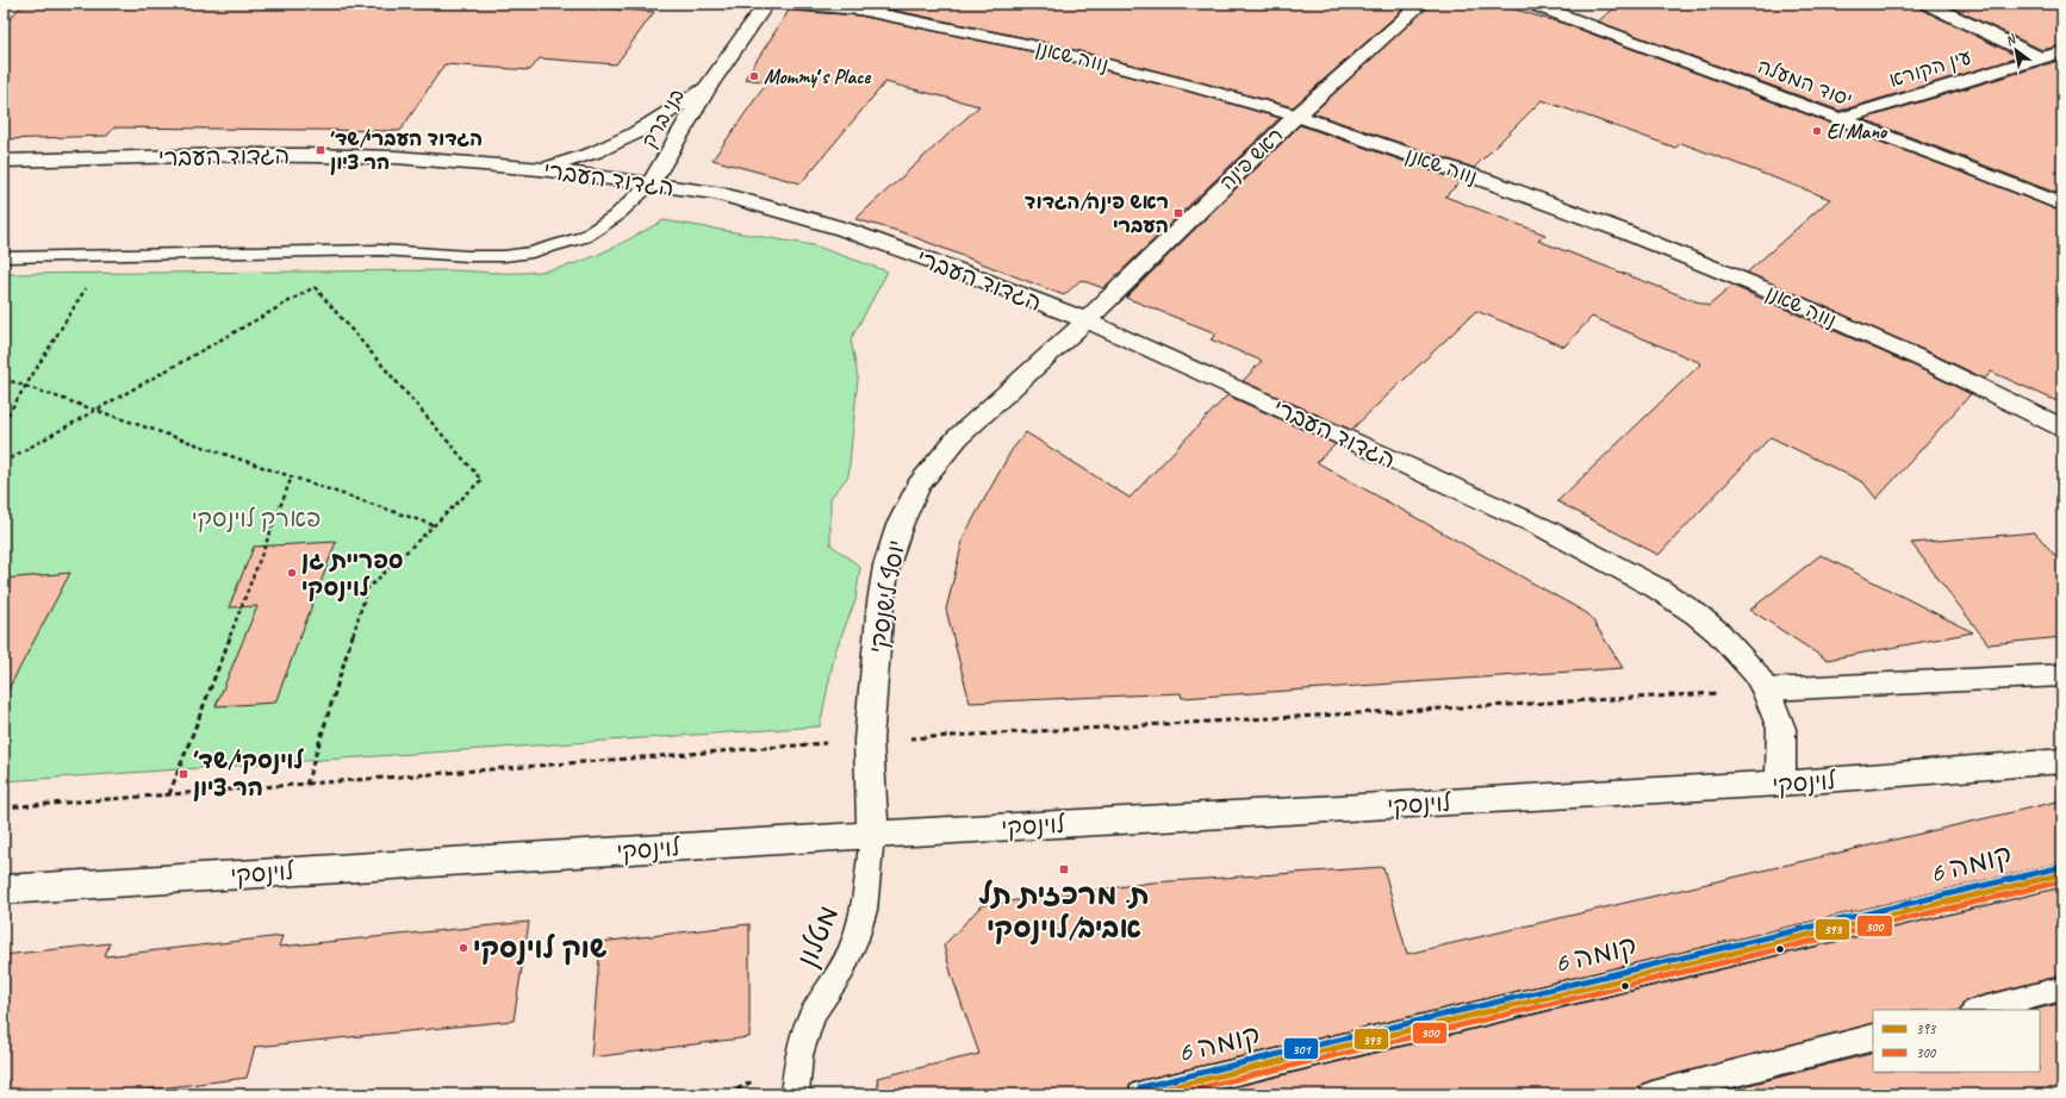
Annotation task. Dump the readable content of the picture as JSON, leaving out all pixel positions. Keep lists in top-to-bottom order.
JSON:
{
  "streets": {
    "street": [
      "נווה שאנן",
      "עין הקורא",
      "יסוד המעלה",
      "בני ברק",
      "הגדוד העברי",
      "ראש פינה",
      "יוסף לישנסקי",
      "לוינסקי"
    ],
    "lane": ["קומה 6", "מטלון"]
  },
  "crossings": [
    ["נווה שאנן", "ראש פינה"],
    ["עין הקורא", "יסוד המעלה"],
    ["בני ברק", "הגדוד העברי"],
    ["הגדוד העברי", "ראש פינה"],
    ["הגדוד העברי", "יוסף לישנסקי"],
    ["הגדוד העברי", "לוינסקי"],
    ["ראש פינה", "יוסף לישנסקי"],
    ["יוסף לישנסקי", "לוינסקי"],
    ["יוסף לישנסקי", "מטלון"],
    ["לוינסקי", "מטלון"]
  ],
  "parks": ["פארק לוינסקי"],
  "places": {
    "other": [
      "Mommy׳s Place",
      "El Mano",
      "ספריית גן לוינסקי",
      "שוק לוינסקי"
    ],
    "transit": [
      "הגדוד העברי/שד׳ הר ציון",
      "ראש פינה/הגדוד העברי",
      "לוינסקי/שד׳ הר ציון",
      "ת. מרכזית תל אביב/לוינסקי"
    ]
  },
  "lines": ["transit line 301", "transit line 393", "transit line 300"],
  "legend": ["393", "300"],
  "north": "top left"
}
